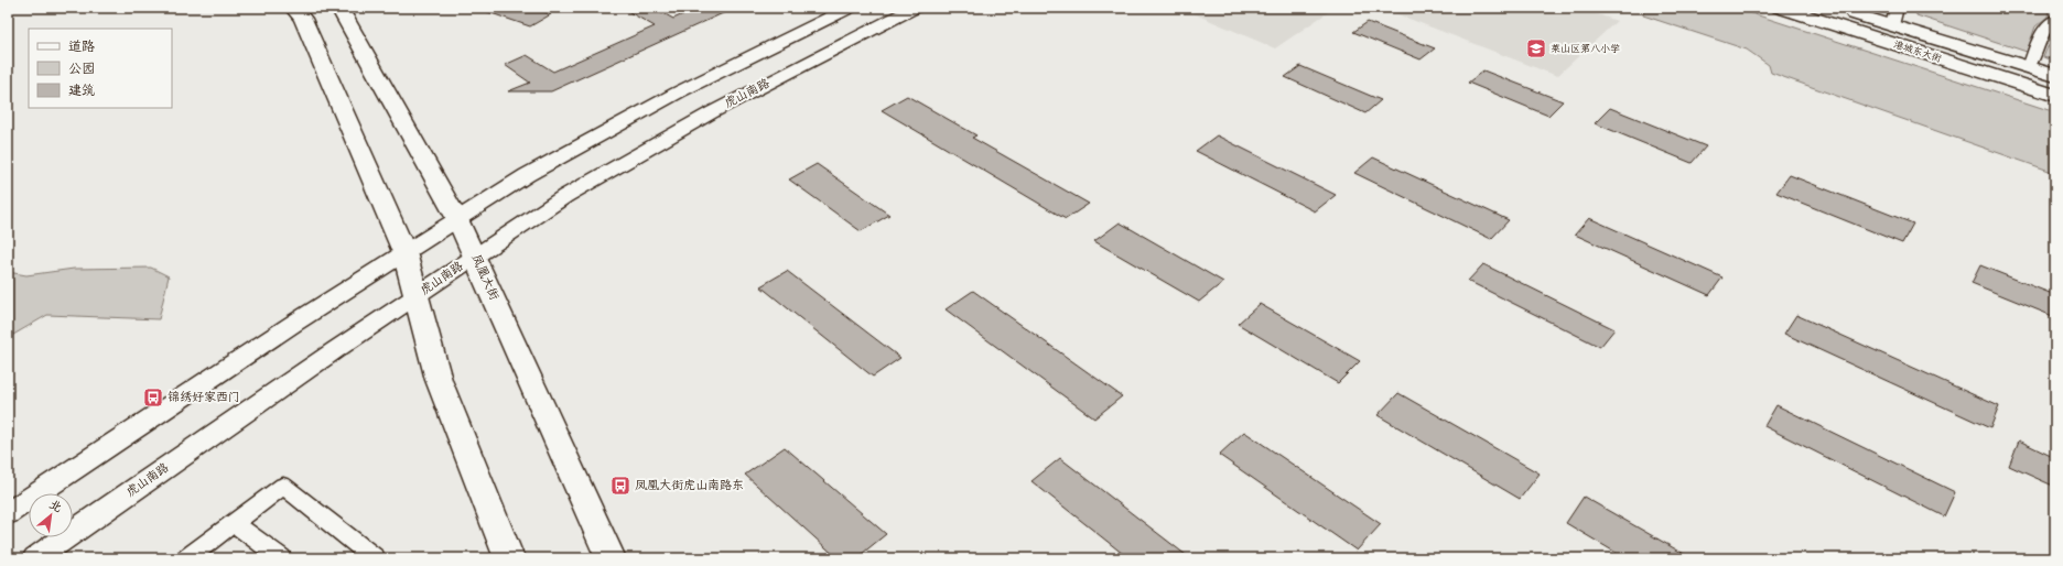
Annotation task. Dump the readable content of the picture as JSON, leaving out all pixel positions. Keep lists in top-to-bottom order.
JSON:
{
  "streets": {
    "main road": ["港城东大街", "凤凰大街"],
    "street": ["虎山南路"]
  },
  "crossings": [
    ["虎山南路", "凤凰大街"]
  ],
  "places": {
    "school or university": ["莱山区第八小学"],
    "bus stop": ["锦绣好家西门", "凤凰大街虎山南路东"]
  },
  "legend": ["道路", "公园", "建筑"],
  "north": "top right"
}
